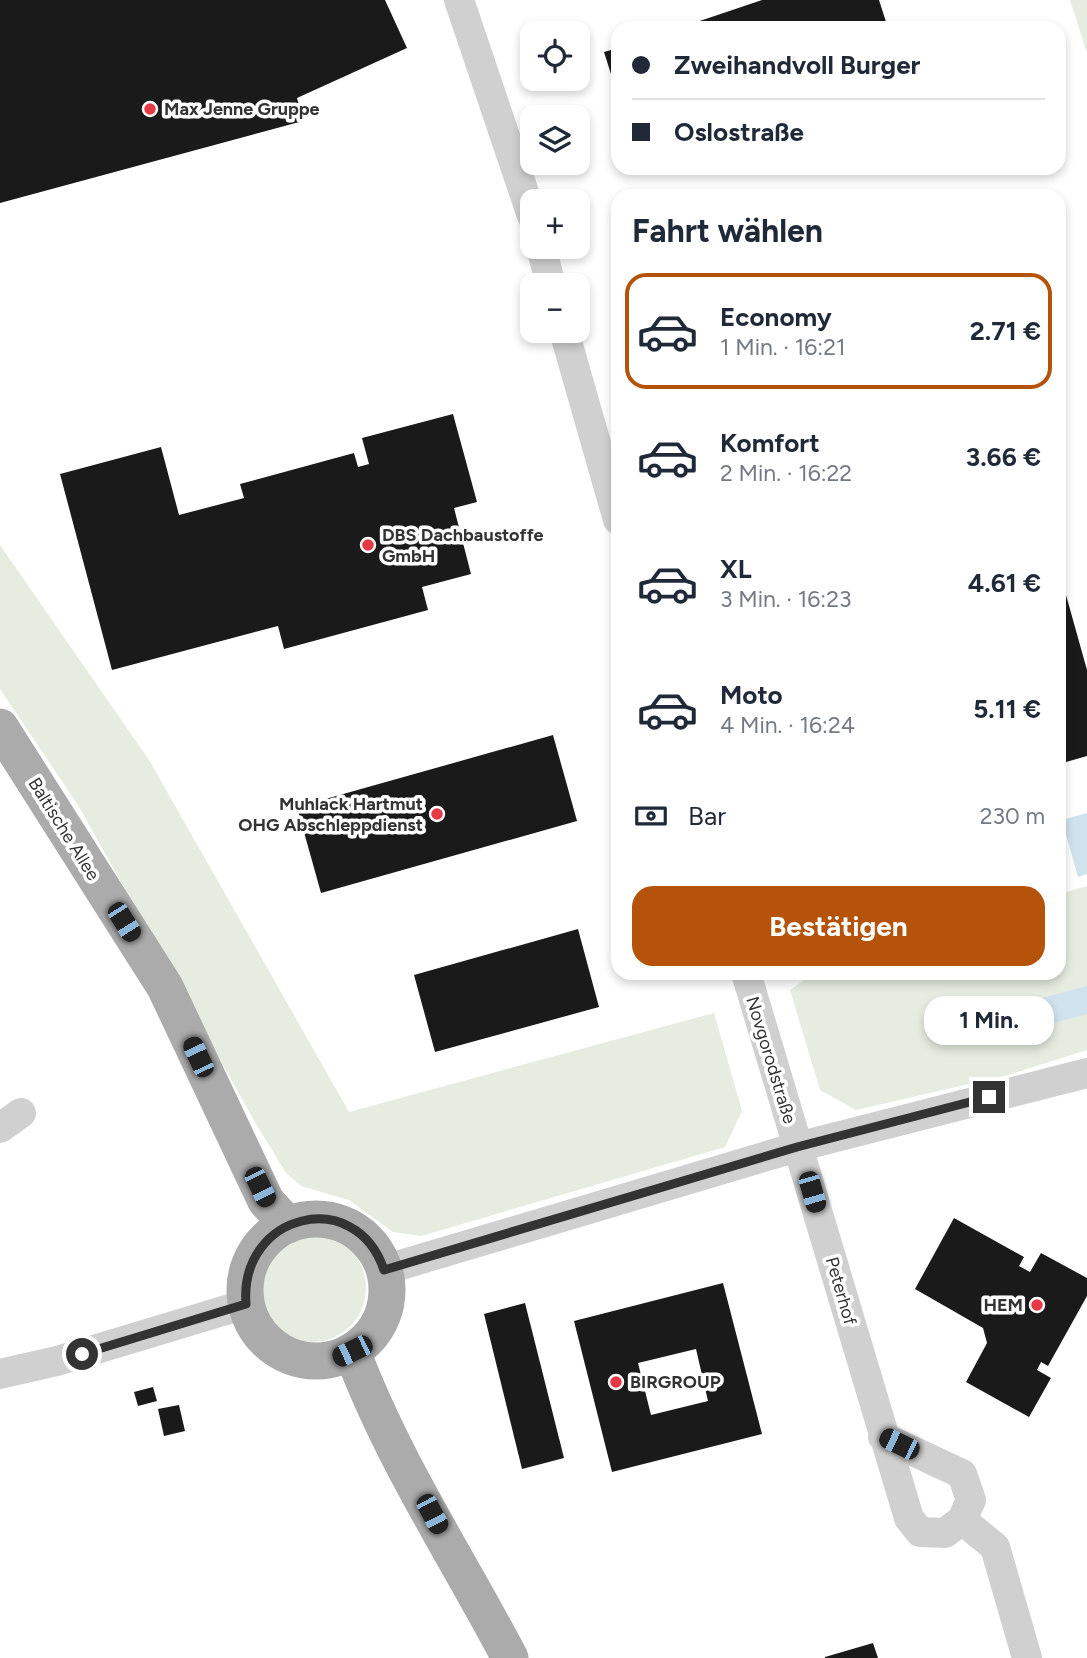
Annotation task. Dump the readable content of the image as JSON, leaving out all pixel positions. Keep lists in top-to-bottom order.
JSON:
{
  "streets": {
    "main road": ["Baltische Allee"],
    "street": ["Novgorodstraße", "Peterhof"]
  },
  "crossings": [
    ["Novgorodstraße", "Peterhof"]
  ],
  "places": [
    "Max Jenne Gruppe",
    "DBS Dachbaustoffe GmbH",
    "Muhlack Hartmut OHG Abschleppdienst",
    "HEM",
    "BIRGROUP"
  ],
  "page": {
    "map_buttons": ["+", "−"],
    "banner": ["Zweihandvoll Burger", "Oslostraße"],
    "heading": "Fahrt wählen",
    "list": [
      {
        "name": "Economy",
        "note": "1 Min. · 16:21",
        "value": "2.71 €"
      },
      {
        "name": "Komfort",
        "note": "2 Min. · 16:22",
        "value": "3.66 €"
      },
      {
        "name": "XL",
        "note": "3 Min. · 16:23",
        "value": "4.61 €"
      },
      {
        "name": "Moto",
        "note": "4 Min. · 16:24",
        "value": "5.11 €"
      }
    ],
    "pay": ["Bar", "230 m"],
    "buttons": "Bestätigen",
    "bubble": "1 Min."
  }
}
